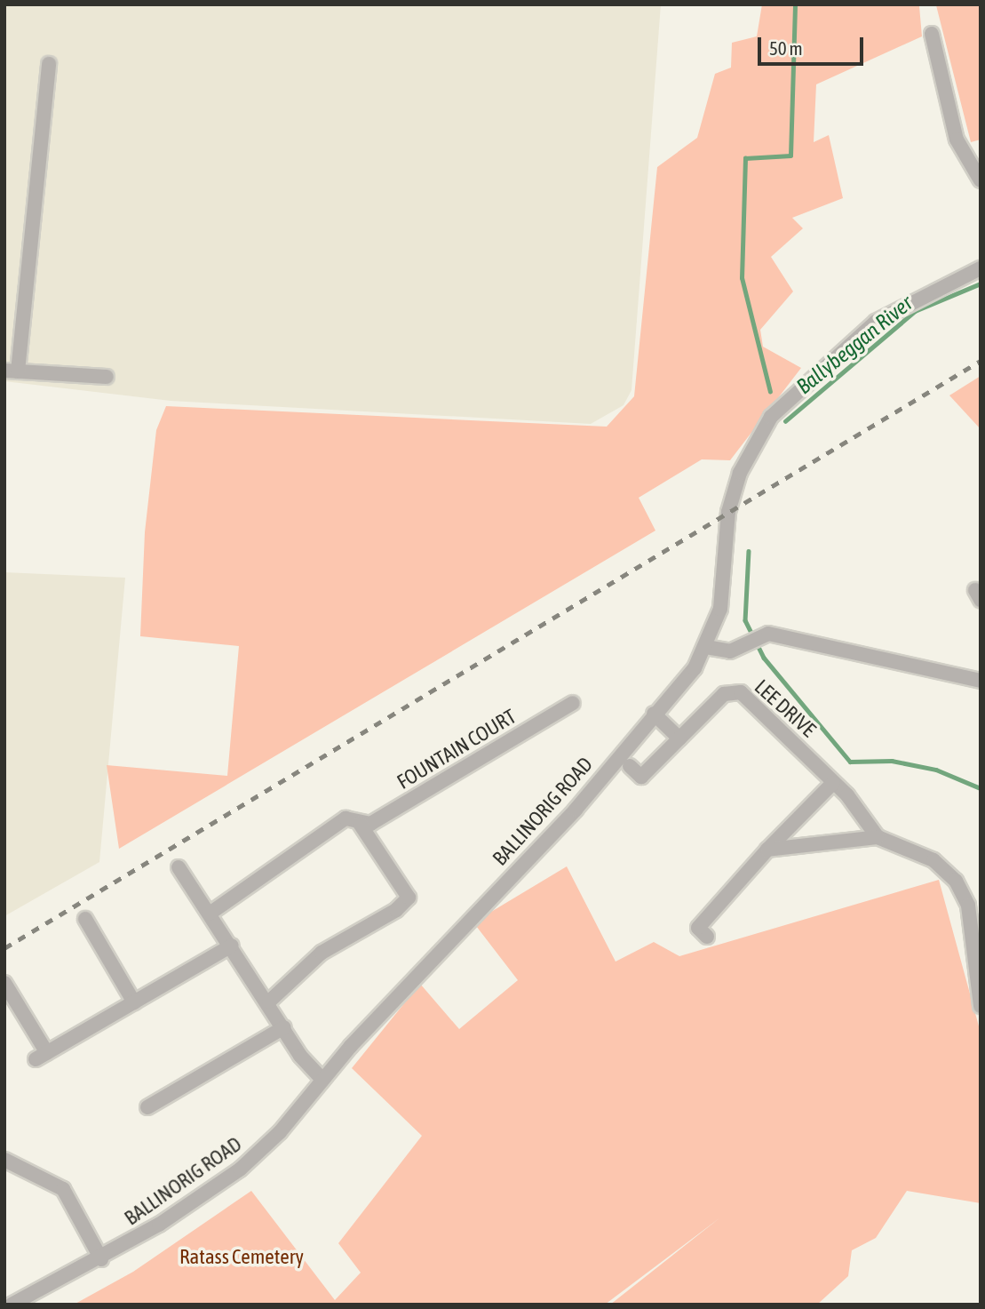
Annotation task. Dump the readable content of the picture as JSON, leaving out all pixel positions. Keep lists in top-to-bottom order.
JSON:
{
  "streets": {
    "street": ["LEE DRIVE", "FOUNTAIN COURT", "BALLINORIG ROAD"]
  },
  "water": ["Ballybeggan River"],
  "parks": ["Ratass Cemetery"],
  "scale_bar": "50 m"
}
